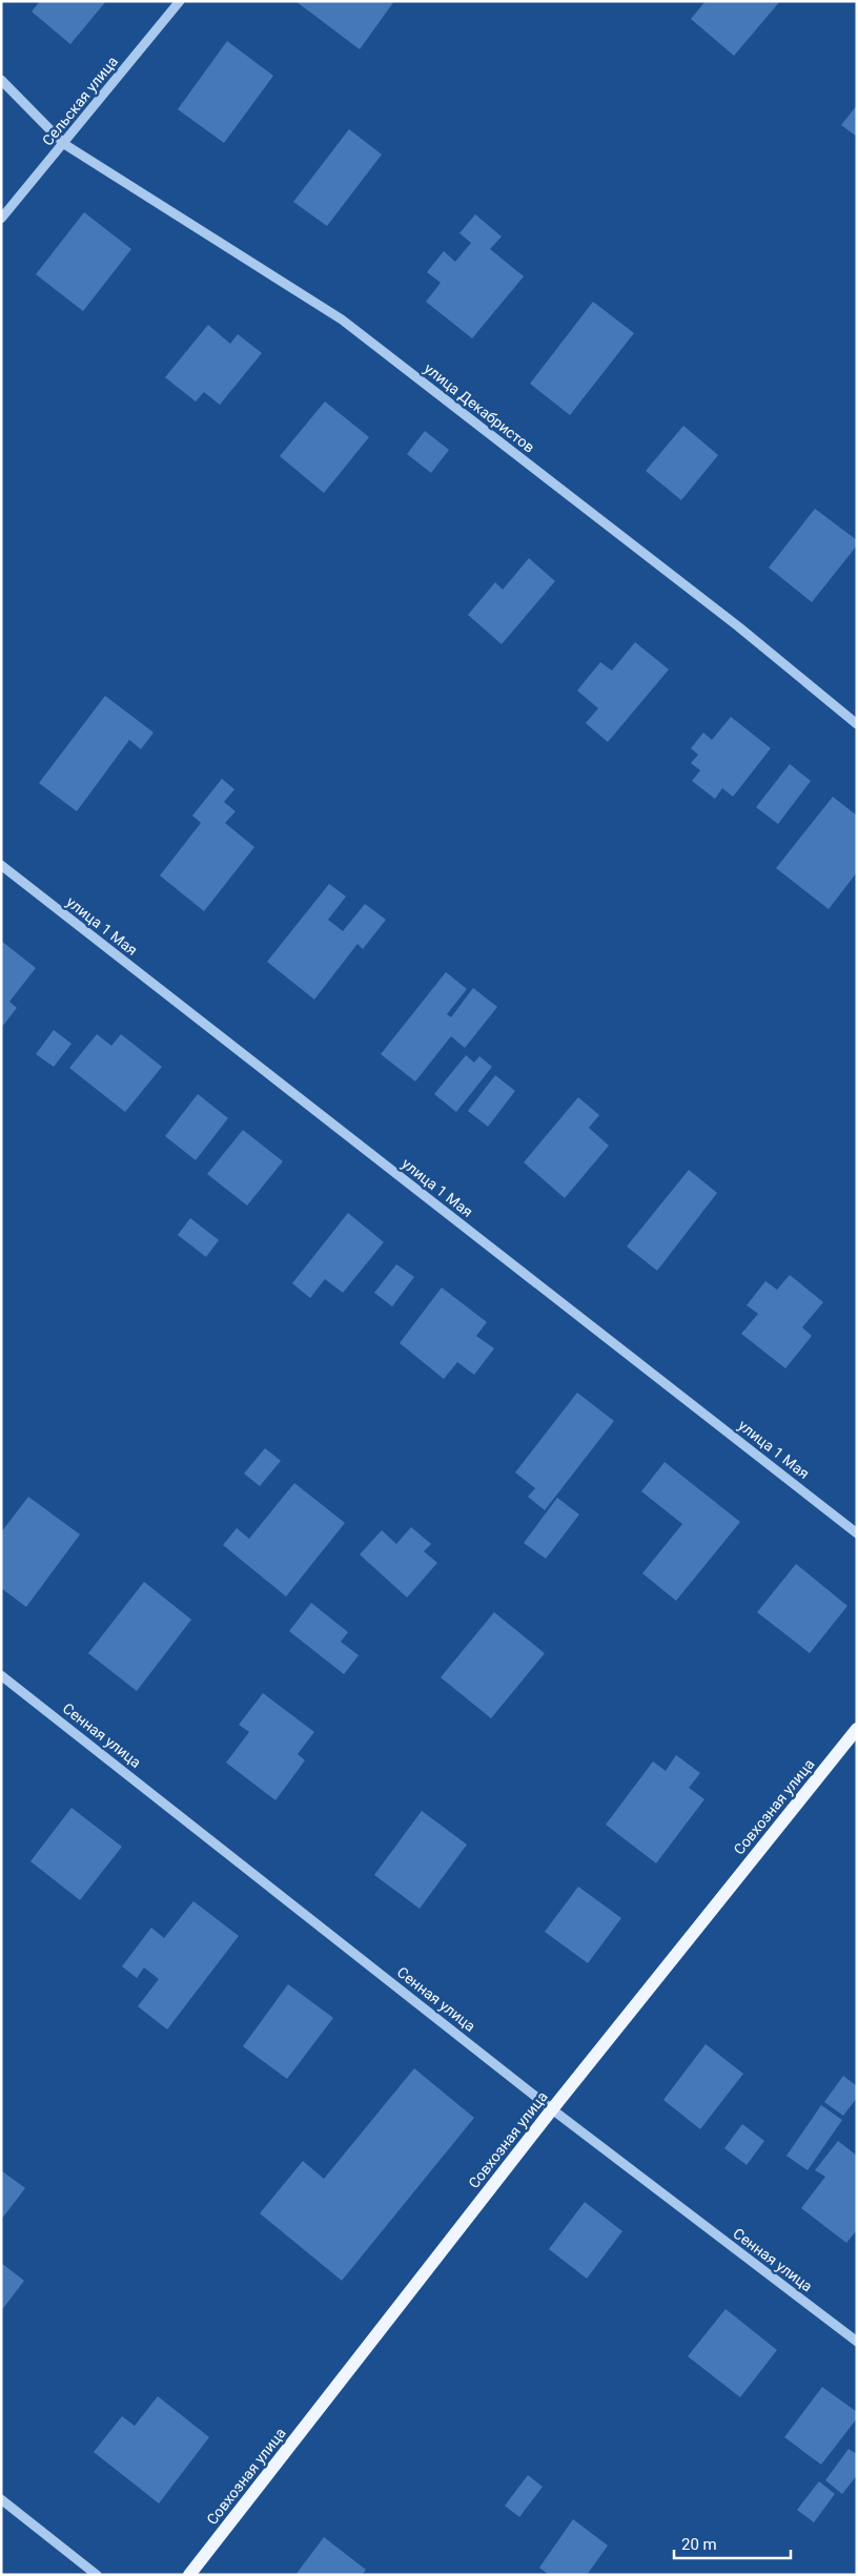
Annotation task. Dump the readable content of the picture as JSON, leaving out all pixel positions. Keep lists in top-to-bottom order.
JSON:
{
  "streets": {
    "main road": ["Совхозная улица"],
    "street": [
      "Сельская улица",
      "улица Декабристов",
      "улица 1 Мая",
      "Сенная улица"
    ]
  },
  "crossings": [
    ["Сельская улица", "улица Декабристов"],
    ["Сенная улица", "Совхозная улица"]
  ],
  "scale_bar": "20 m"
}
